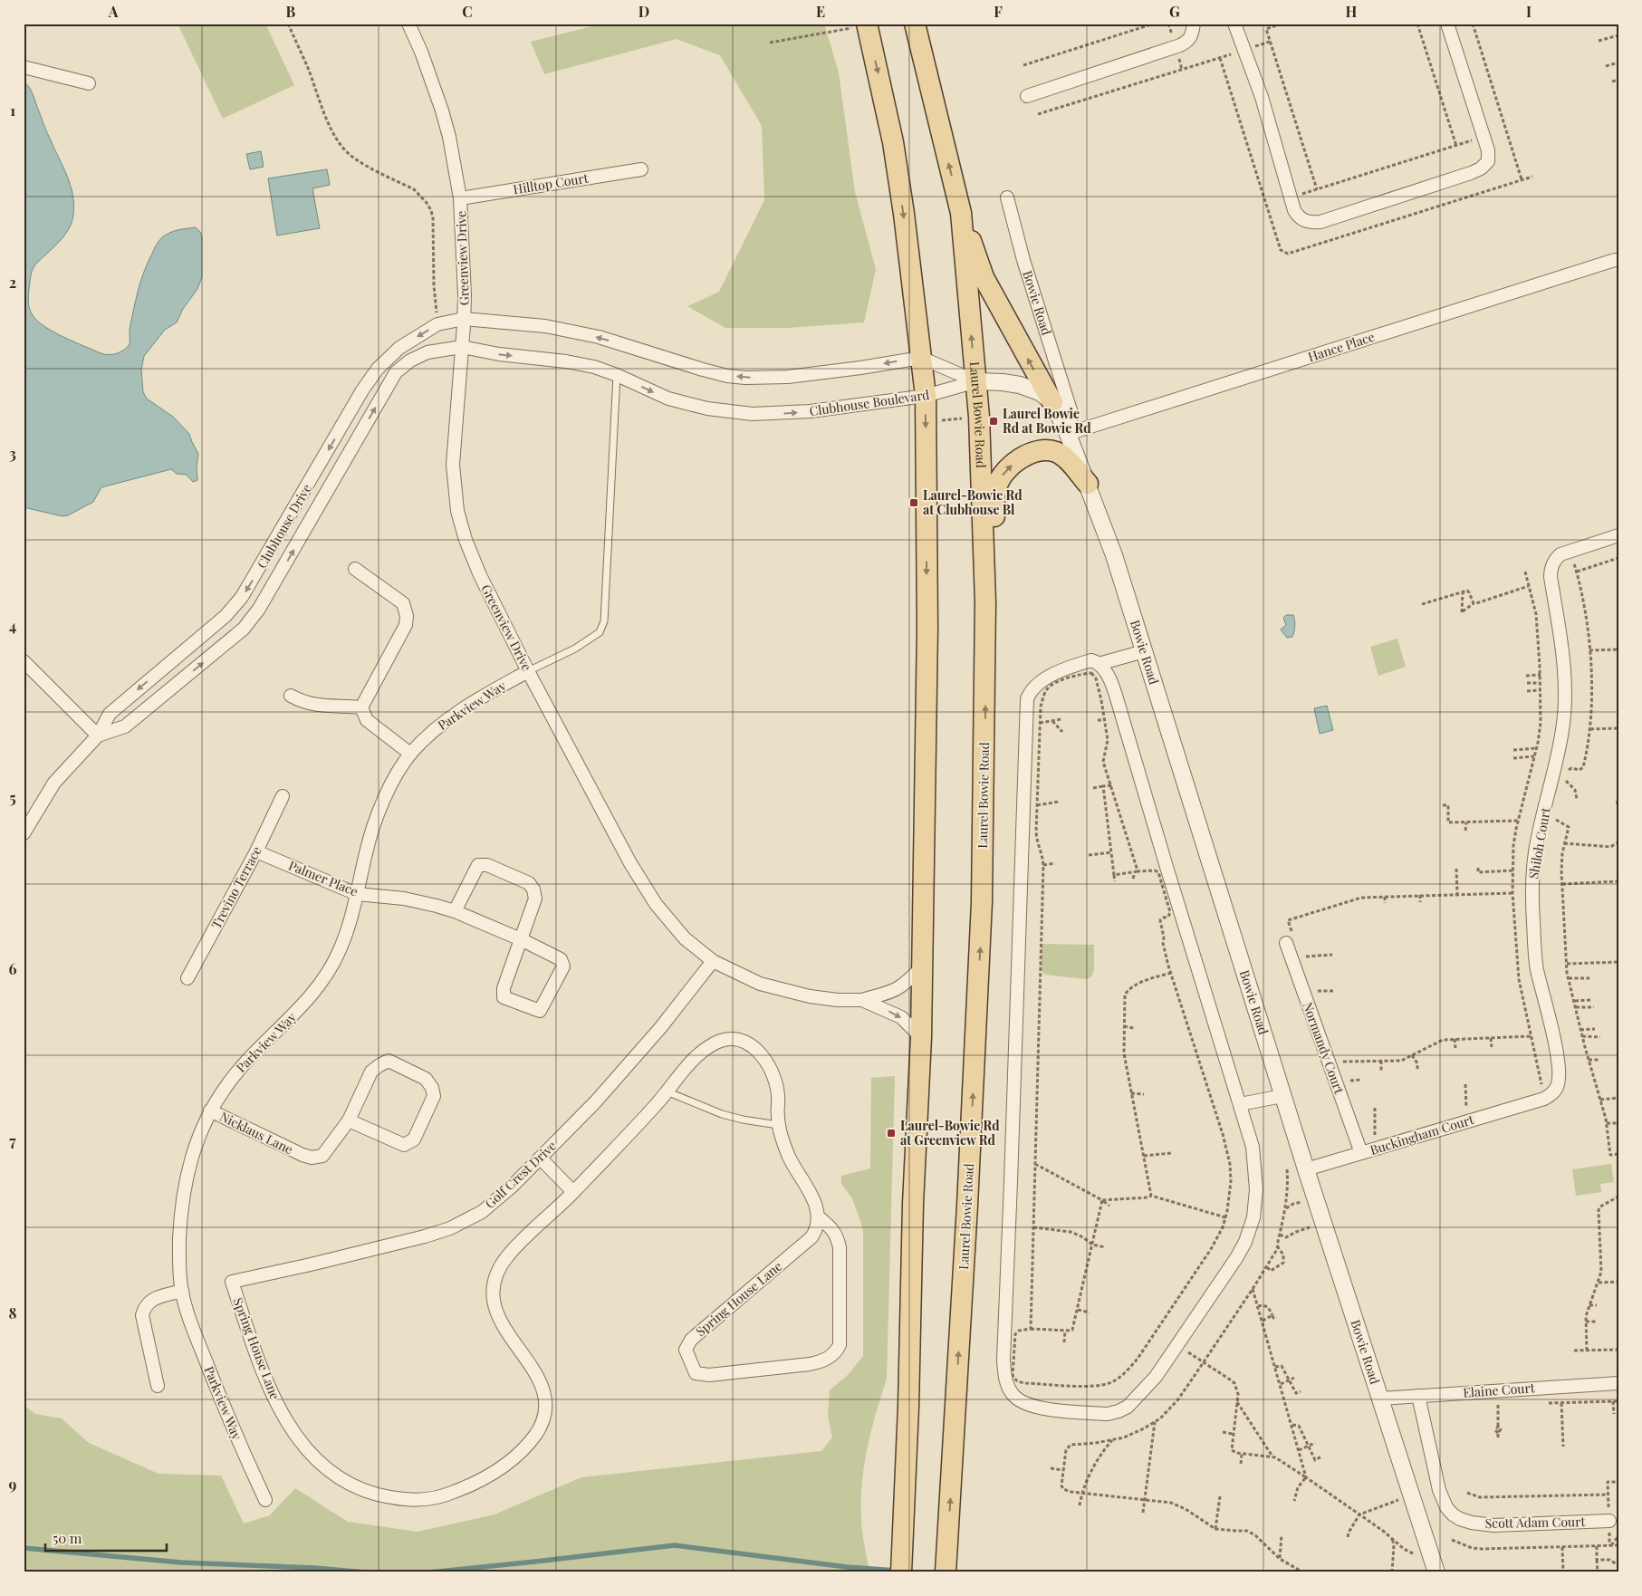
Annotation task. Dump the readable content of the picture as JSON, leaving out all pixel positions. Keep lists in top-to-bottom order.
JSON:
{
  "streets": {
    "main road": ["Laurel Bowie Road"],
    "street": [
      "Hilltop Court",
      "Greenview Drive",
      "Bowie Road",
      "Hance Place",
      "Clubhouse Boulevard",
      "Clubhouse Drive",
      "Parkview Way",
      "Shiloh Court",
      "Palmer Place",
      "Trevino Terrace",
      "Normandy Court",
      "Nicklaus Lane",
      "Buckingham Court",
      "Golf Crest Drive",
      "Spring House Lane",
      "Elaine Court",
      "Scott Adam Court"
    ]
  },
  "crossings": [
    ["Hilltop Court", "Greenview Drive"],
    ["Greenview Drive", "Clubhouse Boulevard"],
    ["Greenview Drive", "Clubhouse Drive"],
    ["Greenview Drive", "Parkview Way"],
    ["Greenview Drive", "Golf Crest Drive"],
    ["Bowie Road", "Hance Place"],
    ["Bowie Road", "Buckingham Court"],
    ["Bowie Road", "Elaine Court"],
    ["Clubhouse Boulevard", "Laurel Bowie Road"],
    ["Clubhouse Boulevard", "Clubhouse Drive"],
    ["Parkview Way", "Palmer Place"],
    ["Parkview Way", "Nicklaus Lane"],
    ["Shiloh Court", "Buckingham Court"],
    ["Palmer Place", "Trevino Terrace"],
    ["Normandy Court", "Buckingham Court"],
    ["Golf Crest Drive", "Spring House Lane"],
    ["Elaine Court", "Scott Adam Court"]
  ],
  "places": {
    "transit": ["Laurel Bowie Rd at Bowie Rd", "Laurel-Bowie Rd at Clubhouse Bl", "Laurel-Bowie Rd at Greenview Rd"]
  },
  "scale_bar": "50 m",
  "grid": {
    "columns": [
      "A",
      "B",
      "C",
      "D",
      "E",
      "F",
      "G",
      "H",
      "I"
    ],
    "rows": [
      "1",
      "2",
      "3",
      "4",
      "5",
      "6",
      "7",
      "8",
      "9"
    ]
  }
}
